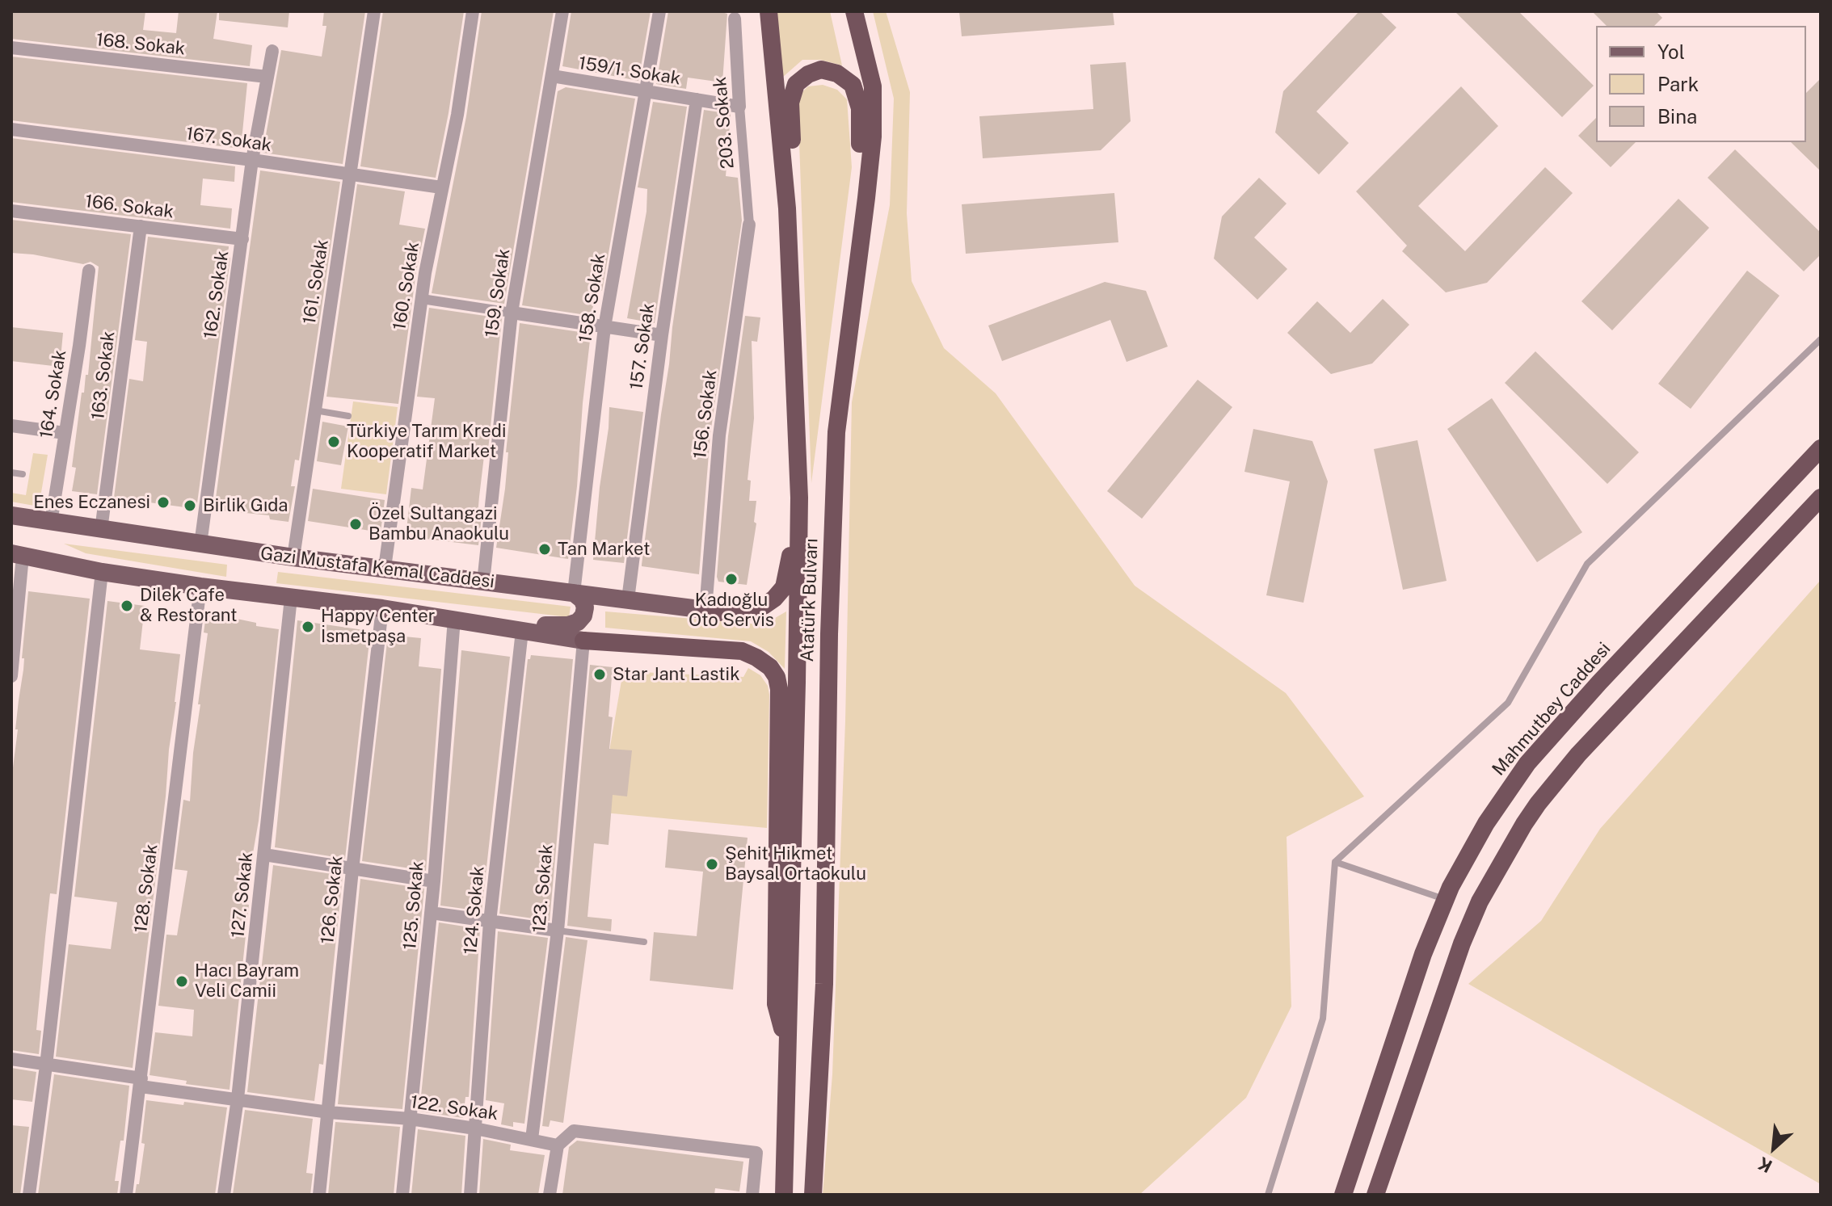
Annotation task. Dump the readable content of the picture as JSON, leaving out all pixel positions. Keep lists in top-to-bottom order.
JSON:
{
  "streets": {
    "highway": ["Atatürk Bulvarı", "Mahmutbey Caddesi"],
    "main road": ["Gazi Mustafa Kemal Caddesi"],
    "street": [
      "168. Sokak",
      "159/1. Sokak",
      "203. Sokak",
      "167. Sokak",
      "166. Sokak",
      "161. Sokak",
      "160. Sokak",
      "159. Sokak",
      "162. Sokak",
      "158. Sokak",
      "157. Sokak",
      "163. Sokak",
      "164. Sokak",
      "156. Sokak",
      "128. Sokak",
      "123. Sokak",
      "127. Sokak",
      "126. Sokak",
      "125. Sokak",
      "124. Sokak",
      "122. Sokak"
    ]
  },
  "crossings": [
    ["168. Sokak", "162. Sokak"],
    ["159/1. Sokak", "203. Sokak"],
    ["159/1. Sokak", "159. Sokak"],
    ["159/1. Sokak", "158. Sokak"],
    ["159/1. Sokak", "157. Sokak"],
    ["203. Sokak", "156. Sokak"],
    ["167. Sokak", "161. Sokak"],
    ["167. Sokak", "160. Sokak"],
    ["167. Sokak", "162. Sokak"],
    ["166. Sokak", "162. Sokak"],
    ["166. Sokak", "163. Sokak"],
    ["161. Sokak", "Gazi Mustafa Kemal Caddesi"],
    ["160. Sokak", "Gazi Mustafa Kemal Caddesi"],
    ["159. Sokak", "Gazi Mustafa Kemal Caddesi"],
    ["162. Sokak", "Gazi Mustafa Kemal Caddesi"],
    ["158. Sokak", "Gazi Mustafa Kemal Caddesi"],
    ["157. Sokak", "Gazi Mustafa Kemal Caddesi"],
    ["163. Sokak", "Gazi Mustafa Kemal Caddesi"],
    ["164. Sokak", "Gazi Mustafa Kemal Caddesi"],
    ["156. Sokak", "Gazi Mustafa Kemal Caddesi"],
    ["128. Sokak", "122. Sokak"],
    ["123. Sokak", "122. Sokak"],
    ["127. Sokak", "122. Sokak"],
    ["126. Sokak", "122. Sokak"],
    ["125. Sokak", "122. Sokak"],
    ["124. Sokak", "122. Sokak"]
  ],
  "places": [
    "Türkiye Tarım Kredi Kooperatif Market",
    "Enes Eczanesi",
    "Birlik Gıda",
    "Özel Sultangazi Bambu Anaokulu",
    "Tan Market",
    "Kadıoğlu Oto Servis",
    "Dilek Cafe & Restorant",
    "Happy Center İsmetpaşa",
    "Star Jant Lastik",
    "Şehit Hikmet Baysal Ortaokulu",
    "Hacı Bayram Veli Camii"
  ],
  "legend": ["Yol", "Park", "Bina"],
  "north": "bottom left"
}
